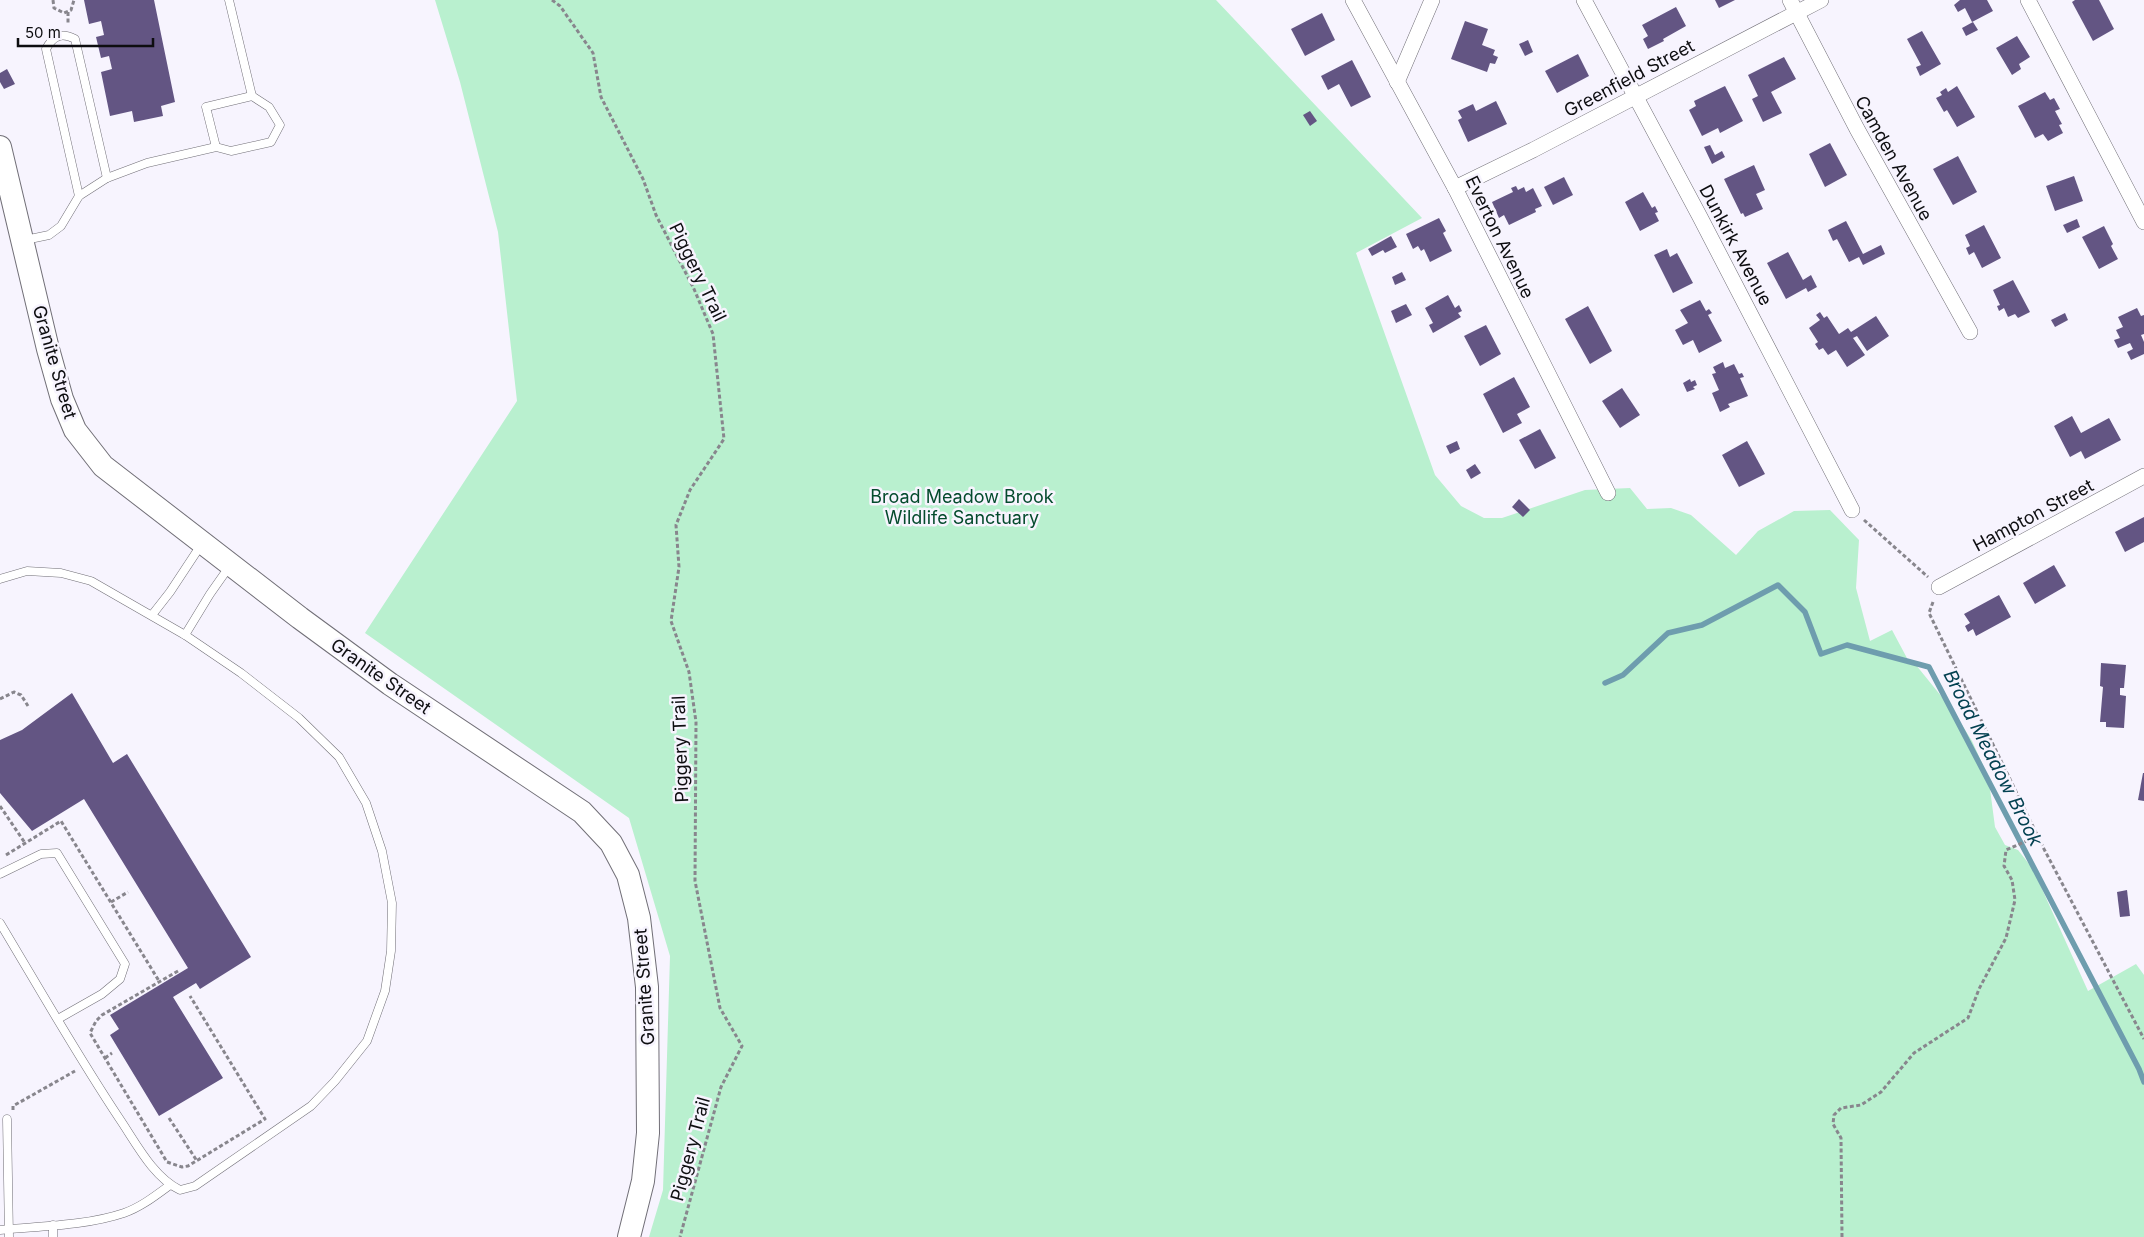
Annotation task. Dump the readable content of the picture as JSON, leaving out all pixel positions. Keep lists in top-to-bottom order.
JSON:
{
  "streets": {
    "street": [
      "Greenfield Street",
      "Camden Avenue",
      "Everton Avenue",
      "Dunkirk Avenue",
      "Granite Street",
      "Hampton Street"
    ],
    "path": ["Piggery Trail"]
  },
  "crossings": [
    ["Greenfield Street", "Camden Avenue"],
    ["Greenfield Street", "Everton Avenue"],
    ["Greenfield Street", "Dunkirk Avenue"]
  ],
  "water": ["Broad Meadow Brook"],
  "parks": ["Broad Meadow Brook Wildlife Sanctuary"],
  "scale_bar": "50 m"
}
